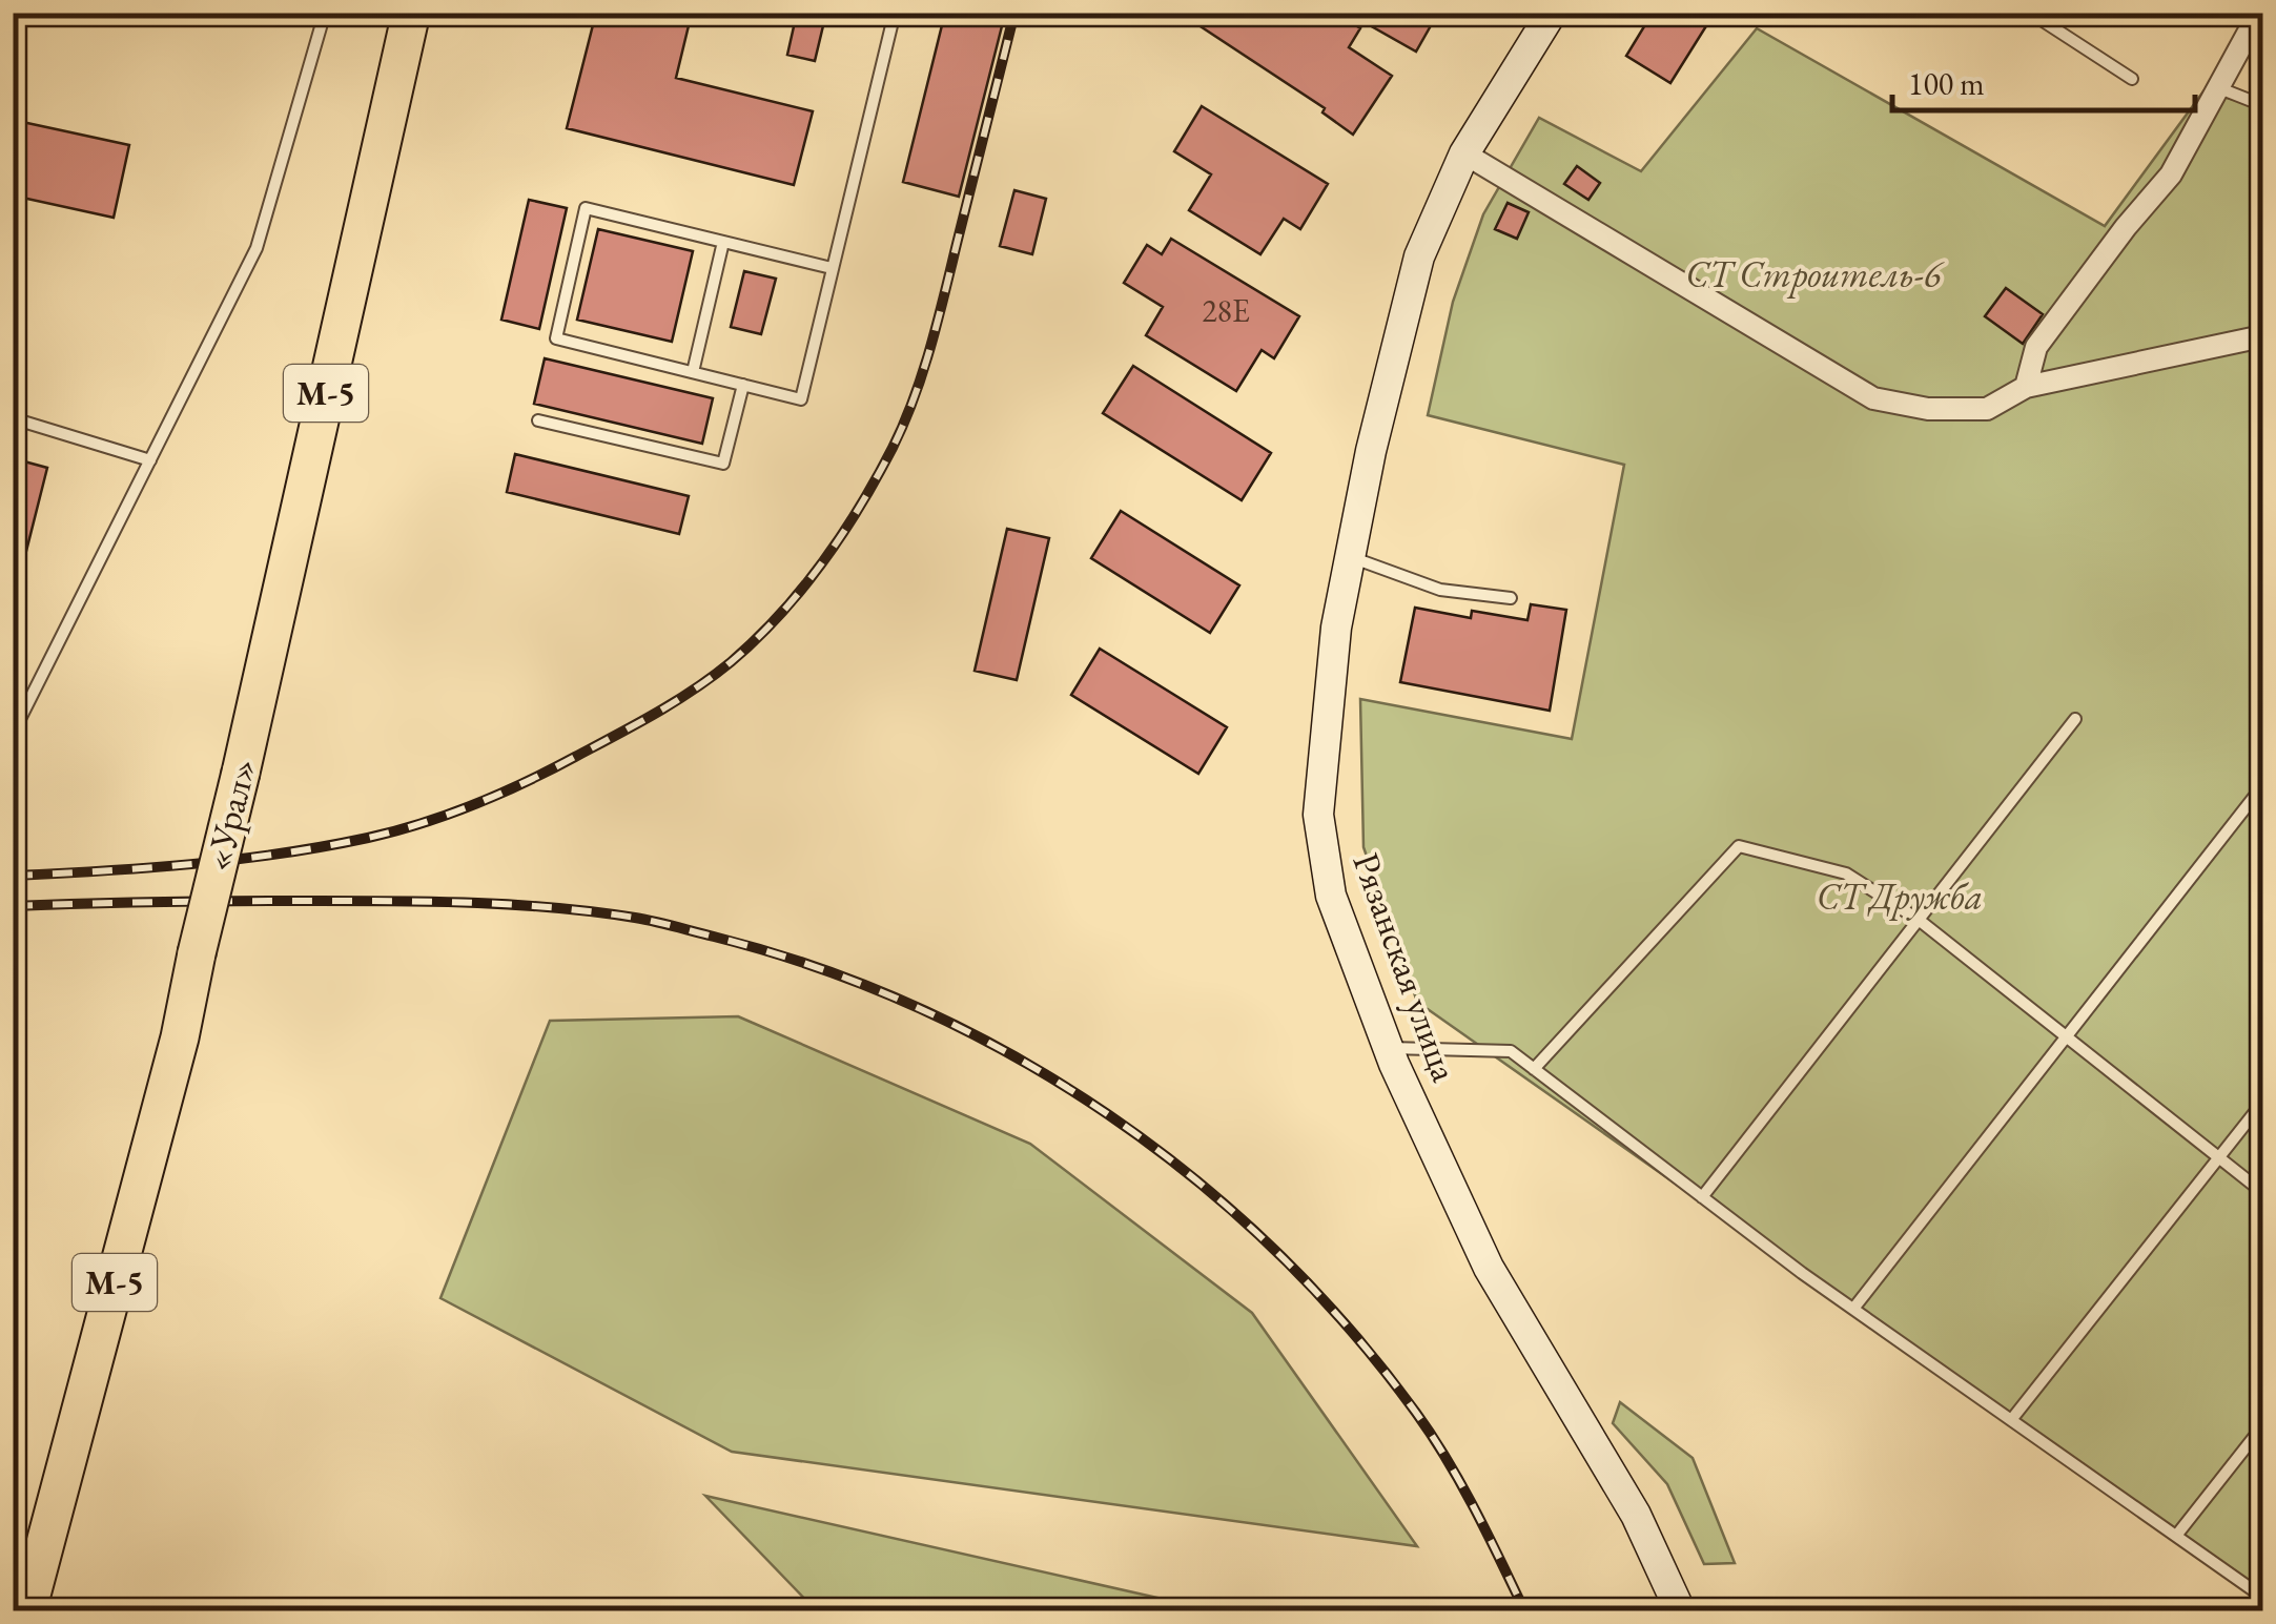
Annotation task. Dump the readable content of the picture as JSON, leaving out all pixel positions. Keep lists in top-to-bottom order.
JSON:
{
  "streets": {
    "highway": ["М-5", "«Урал»"],
    "street": ["Рязанская улица"]
  },
  "parks": ["СТ Строитель-6", "СТ Дружба"],
  "house_numbers": ["28Е"],
  "scale_bar": "100 m"
}
